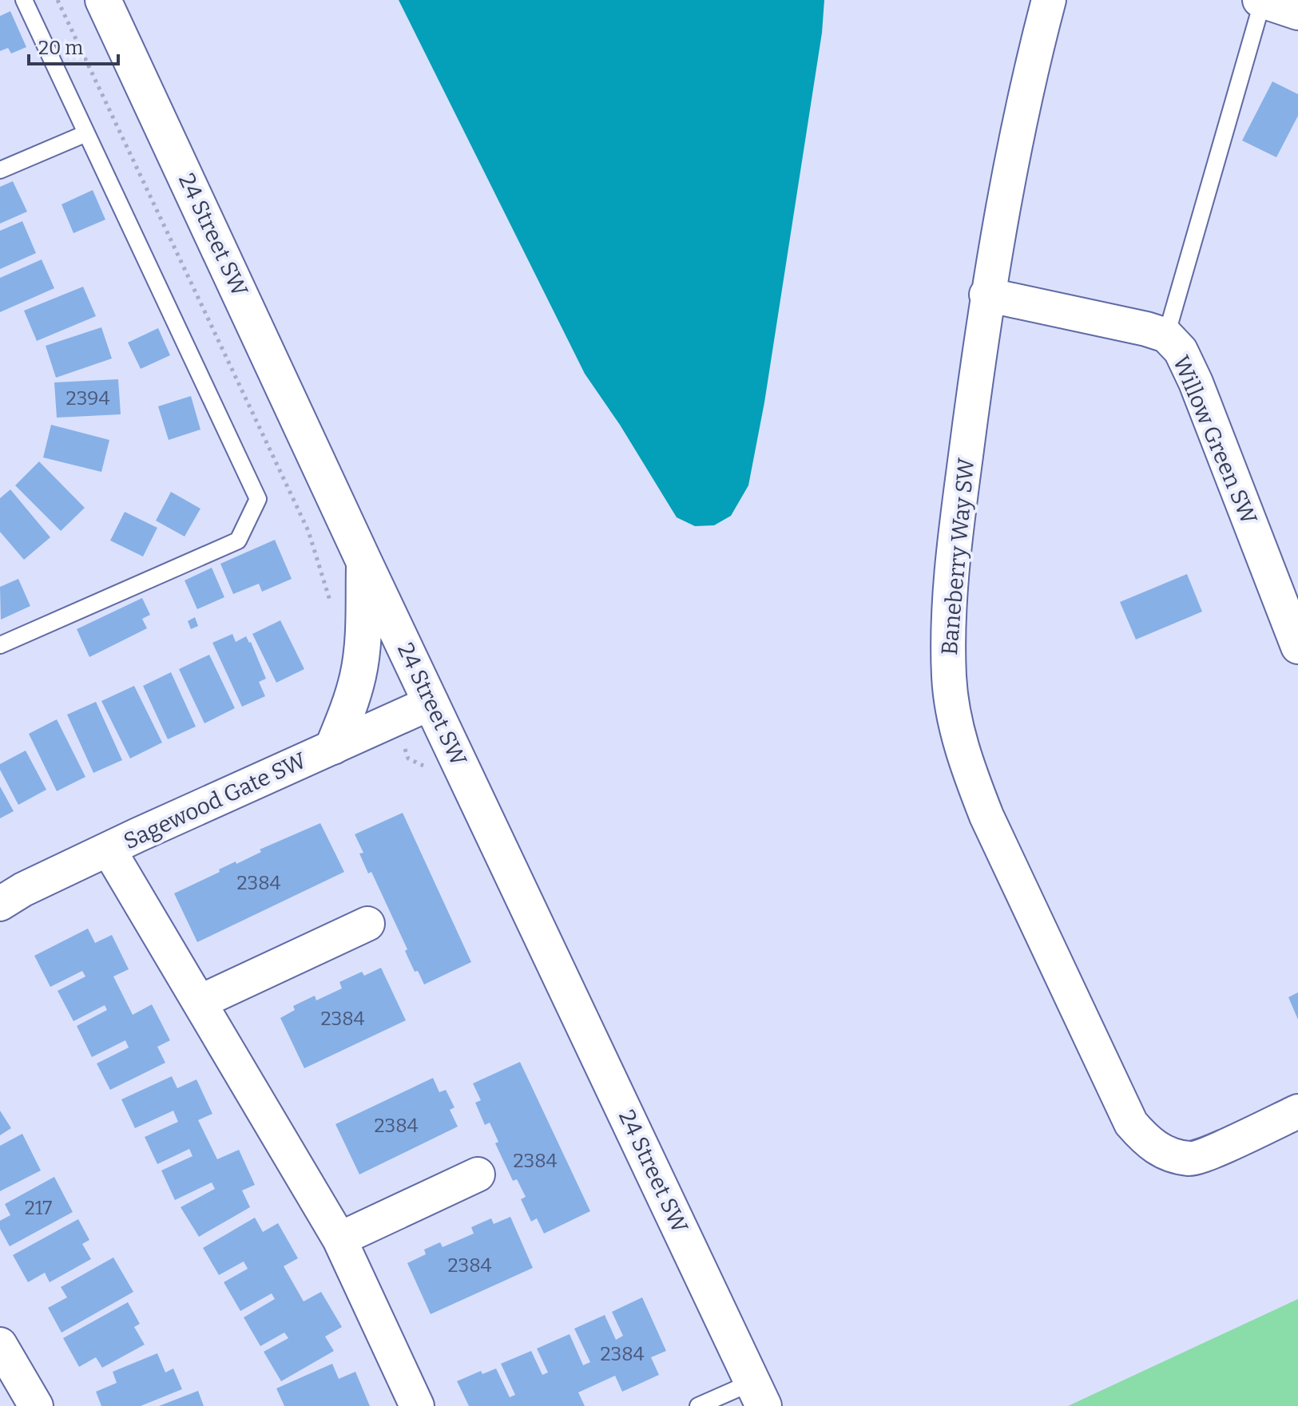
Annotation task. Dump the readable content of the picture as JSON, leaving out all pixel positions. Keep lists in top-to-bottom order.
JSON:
{
  "streets": {
    "street": [
      "24 Street SW",
      "Willow Green SW",
      "Baneberry Way SW",
      "Sagewood Gate SW"
    ]
  },
  "crossings": [
    ["24 Street SW", "Sagewood Gate SW"],
    ["Willow Green SW", "Baneberry Way SW"]
  ],
  "house_numbers": [
    "2394",
    "2384",
    "2384",
    "2384",
    "2384",
    "217",
    "2384",
    "2384"
  ],
  "scale_bar": "20 m"
}
